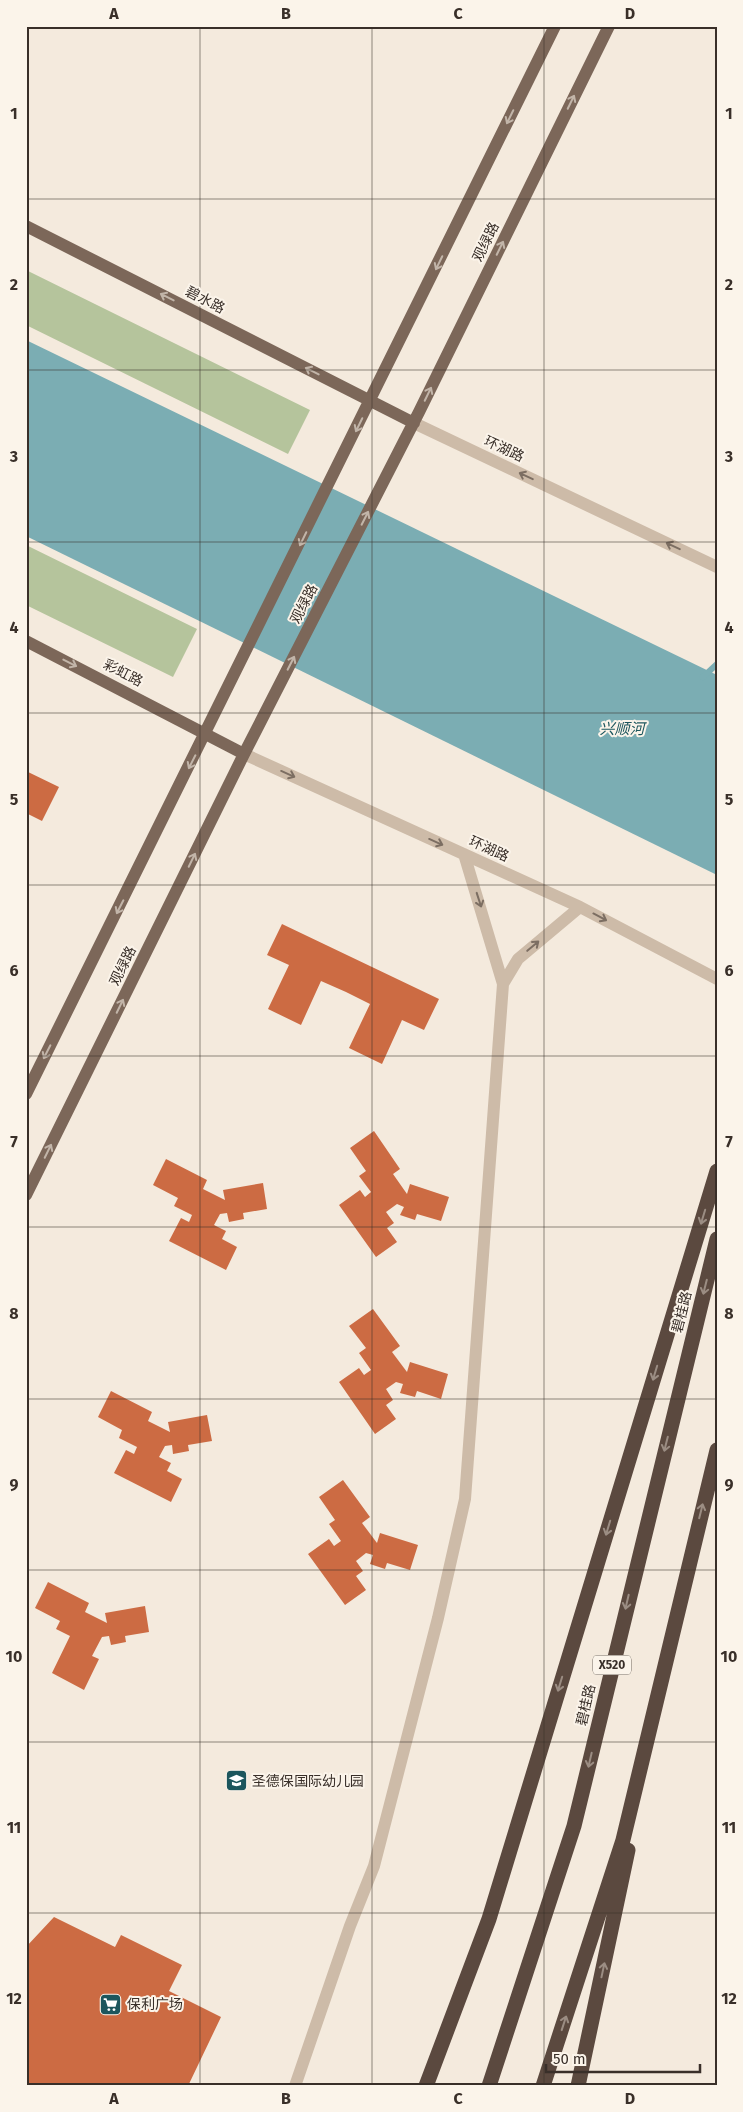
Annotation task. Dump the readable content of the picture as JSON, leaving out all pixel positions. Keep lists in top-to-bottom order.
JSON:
{
  "streets": {
    "highway": ["碧桂路", "X520"],
    "main road": ["观绿路", "碧水路", "彩虹路"],
    "street": ["环湖路"]
  },
  "crossings": [
    ["观绿路", "碧水路"],
    ["观绿路", "环湖路"],
    ["观绿路", "彩虹路"],
    ["碧水路", "环湖路"],
    ["环湖路", "彩虹路"]
  ],
  "one_way": ["碧水路", "彩虹路"],
  "water": ["兴顺河"],
  "places": {
    "school or university": ["圣德保国际幼儿园"],
    "supermarket": ["保利广场"]
  },
  "scale_bar": "50 m",
  "grid": {
    "columns": [
      "A",
      "B",
      "C",
      "D"
    ],
    "rows": [
      "1",
      "2",
      "3",
      "4",
      "5",
      "6",
      "7",
      "8",
      "9",
      "10",
      "11",
      "12"
    ]
  }
}
